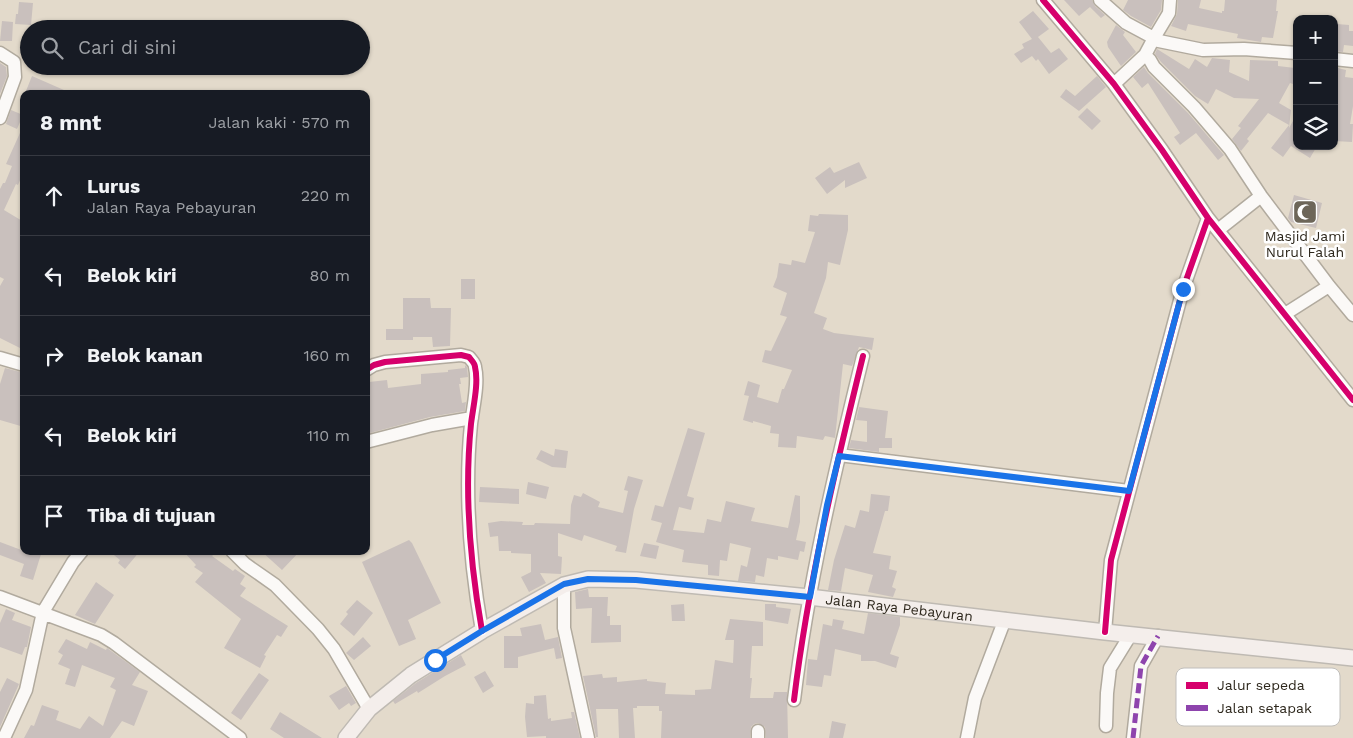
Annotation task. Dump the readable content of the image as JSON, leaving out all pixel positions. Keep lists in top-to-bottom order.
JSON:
{
  "streets": {
    "main road": ["Jalan Raya Pebayuran"]
  },
  "places": {
    "mosque": ["Masjid Jami Nurul Falah"]
  },
  "legend": ["Jalur sepeda", "Jalan setapak"],
  "page": {
    "map_buttons": ["+", "−"],
    "search": "Cari di sini",
    "heading": ["8 mnt", "Jalan kaki · 570 m"],
    "list": [
      ["Lurus", "Jalan Raya Pebayuran", "220 m"],
      ["Belok kiri", "80 m"],
      ["Belok kanan", "160 m"],
      ["Belok kiri", "110 m"],
      "Tiba di tujuan"
    ]
  }
}
